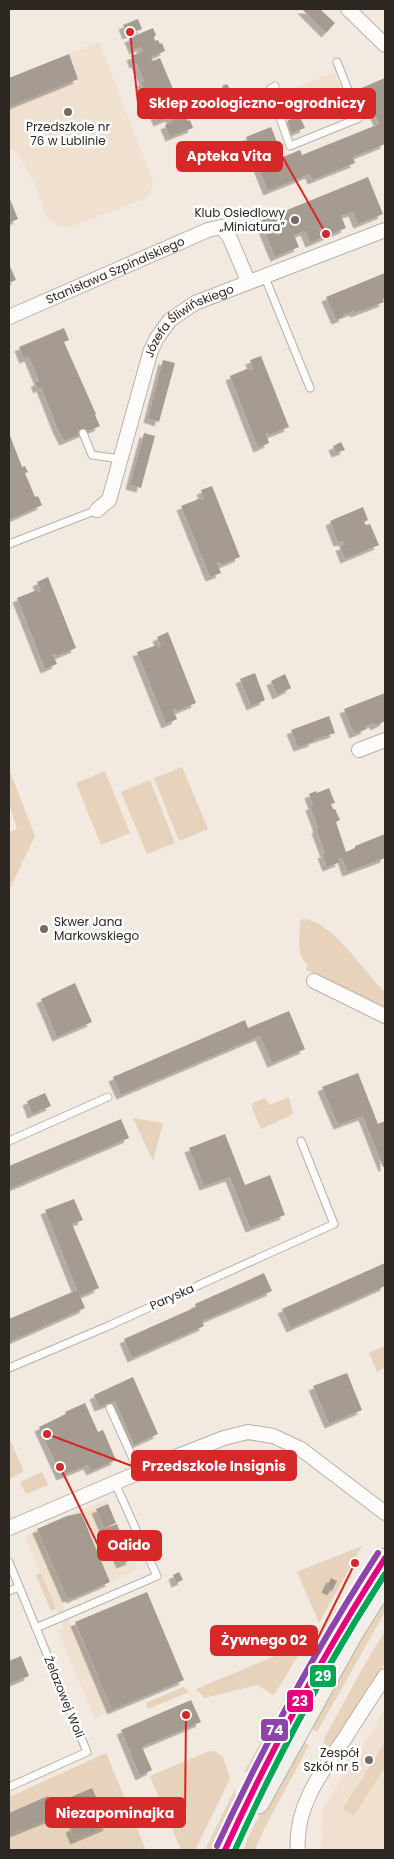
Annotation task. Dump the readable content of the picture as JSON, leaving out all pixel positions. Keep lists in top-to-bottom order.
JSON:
{
  "streets": {
    "street": ["Stanisława Szpinalskiego", "Józefa Śliwińskiego"],
    "lane": ["Paryska", "Żelazowej Woli"]
  },
  "crossings": [
    ["Stanisława Szpinalskiego", "Józefa Śliwińskiego"]
  ],
  "places": [
    "Sklep zoologiczno-ogrodniczy",
    "Przedszkole nr 76 w Lublinie",
    "Klub Osiedlowy „Miniatura”",
    "Apteka Vita",
    "Skwer Jana Markowskiego",
    "Przedszkole Insignis",
    "Odido",
    "Żywnego 02",
    "Niezapominajka",
    "Zespół Szkół nr 5"
  ],
  "lines": ["transit line 74", "transit line 23", "transit line 29"]
}
